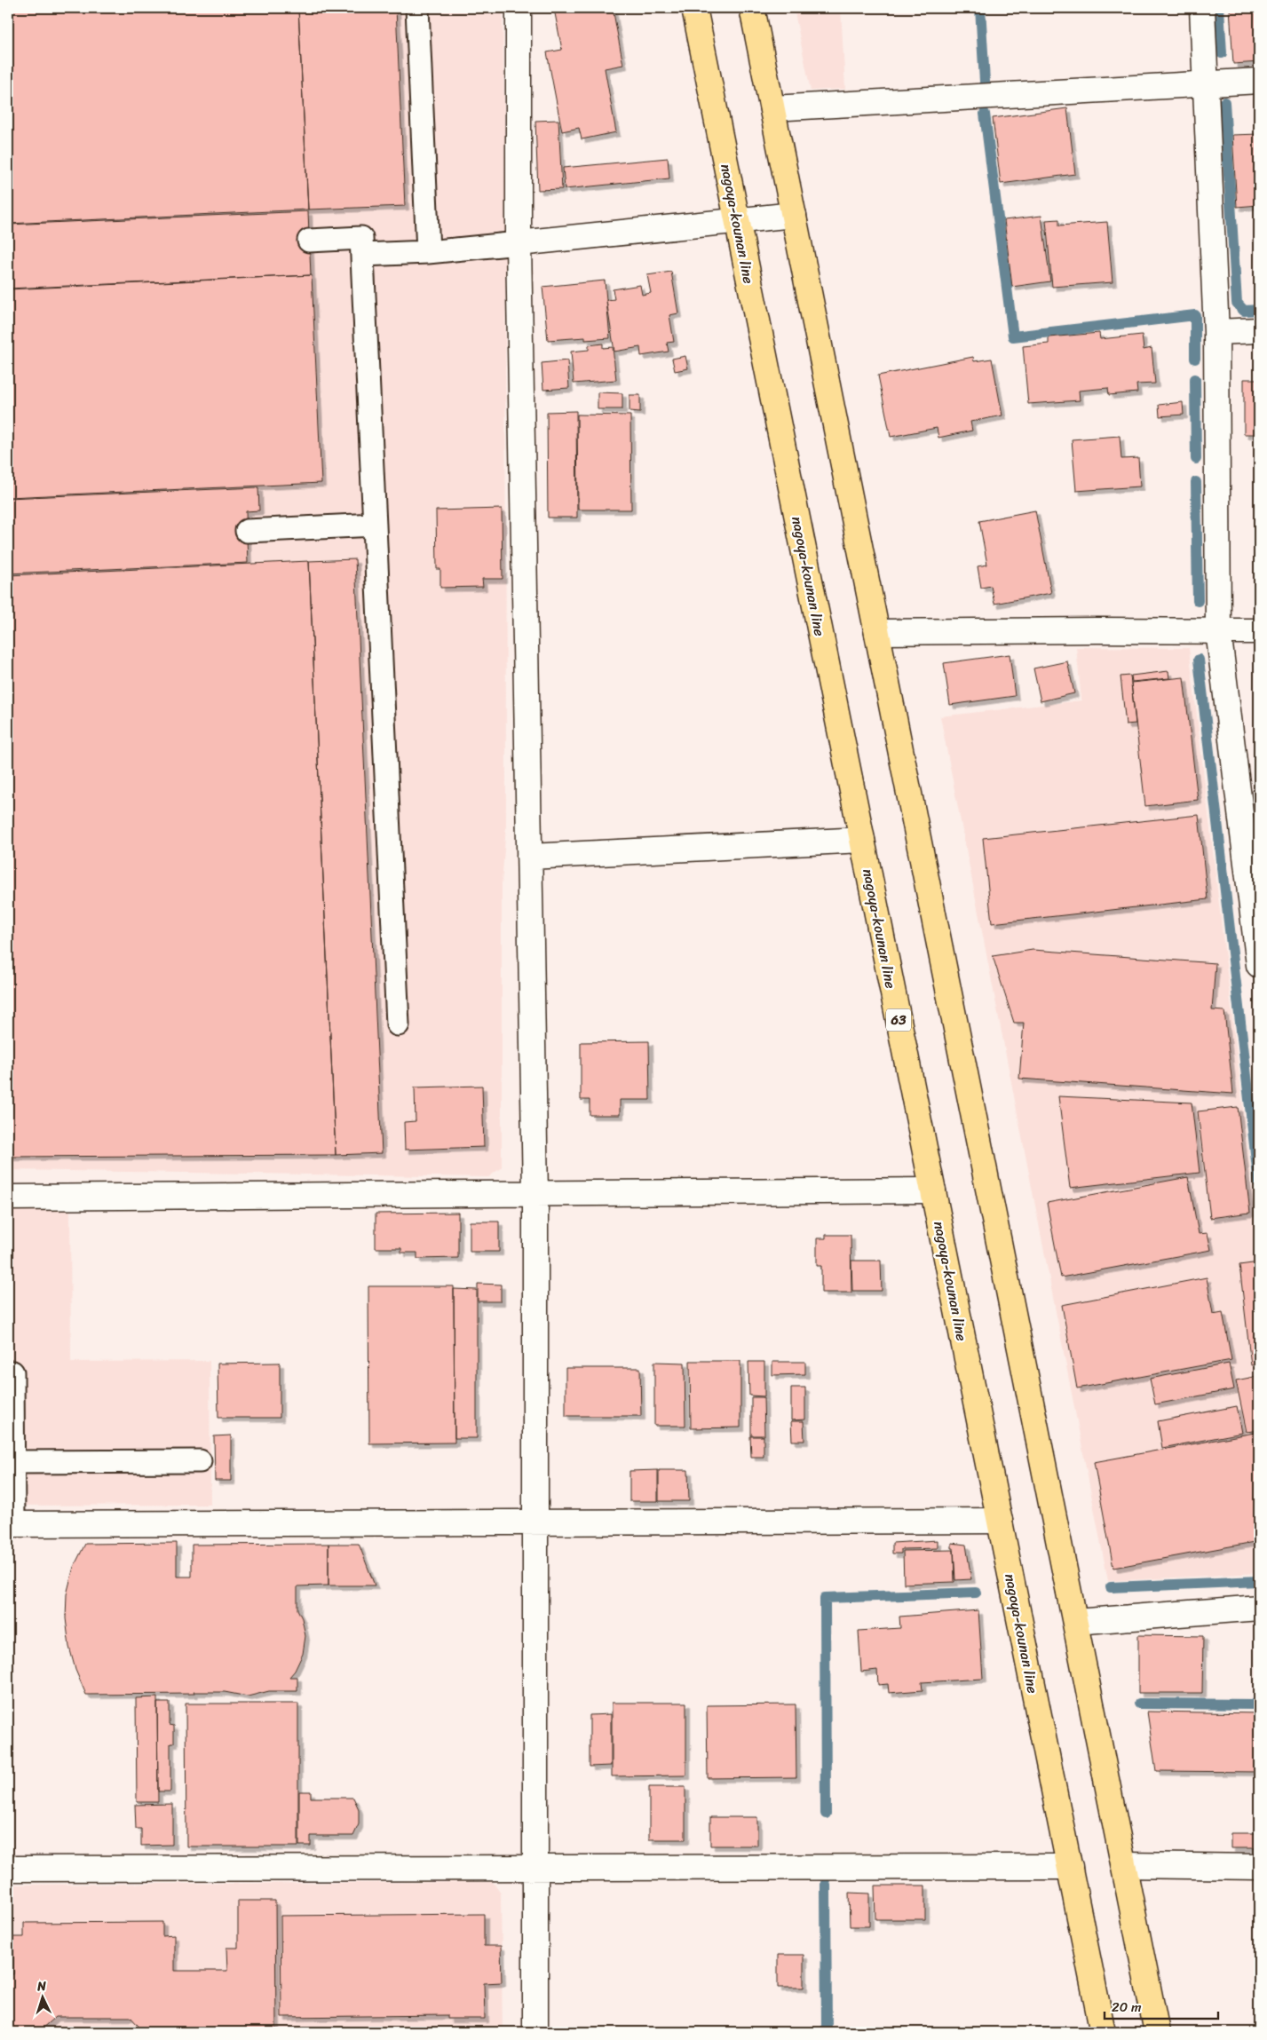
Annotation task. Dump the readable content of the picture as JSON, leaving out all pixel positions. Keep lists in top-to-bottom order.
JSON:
{
  "streets": {
    "main road": ["nagoya-kounan line", "63"]
  },
  "scale_bar": "20 m",
  "north": "top"
}
